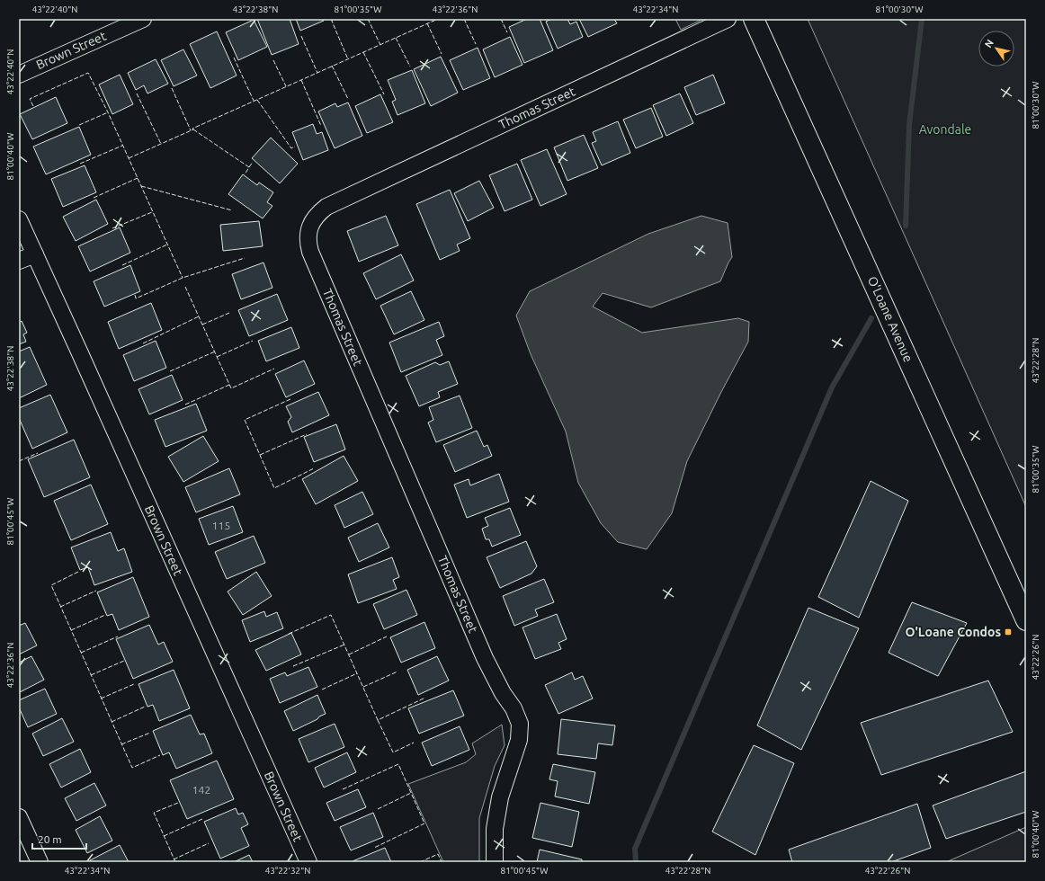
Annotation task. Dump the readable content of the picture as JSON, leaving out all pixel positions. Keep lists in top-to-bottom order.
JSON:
{
  "streets": {
    "street": ["Brown Street", "Thomas Street", "O'Loane Avenue"]
  },
  "parks": ["Avondale"],
  "places": {
    "transit": ["O'Loane Condos"]
  },
  "house_numbers": ["115", "142"],
  "scale_bar": "20 m",
  "north": "top left",
  "coordinates": [
    "43°22'40\"N",
    "43°22'38\"N",
    "81°00'35\"W",
    "43°22'36\"N",
    "43°22'34\"N",
    "81°00'30\"W",
    "81°00'40\"W",
    "43°22'28\"N",
    "81°00'45\"W",
    "43°22'26\"N",
    "43°22'32\"N"
  ]
}
